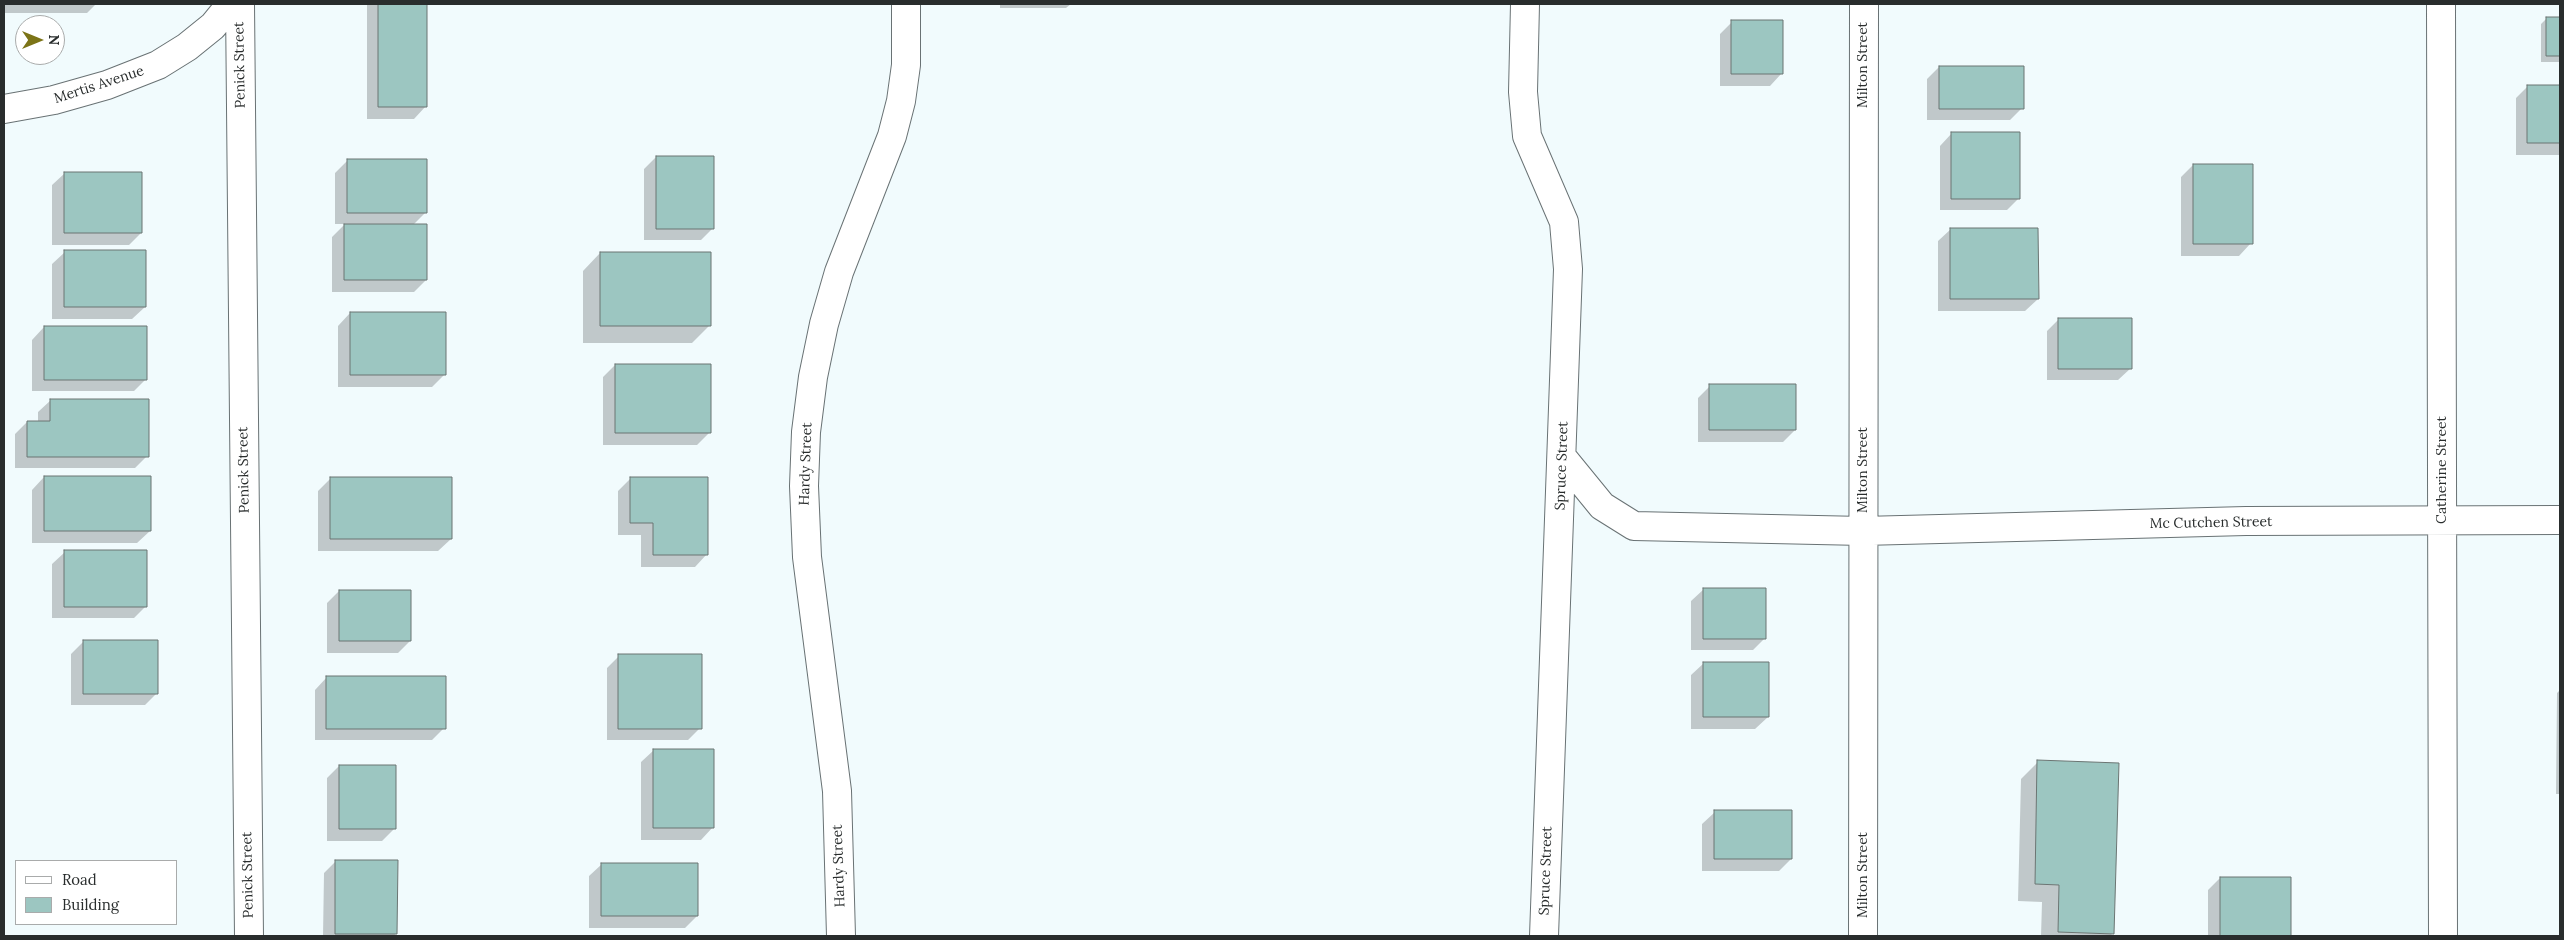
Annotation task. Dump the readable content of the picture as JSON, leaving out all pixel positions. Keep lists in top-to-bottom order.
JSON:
{
  "streets": {
    "street": [
      "Penick Street",
      "Milton Street",
      "Mertis Avenue",
      "Hardy Street",
      "Spruce Street",
      "Catherine Street",
      "Mc Cutchen Street"
    ]
  },
  "crossings": [
    ["Milton Street", "Mc Cutchen Street"],
    ["Spruce Street", "Mc Cutchen Street"],
    ["Catherine Street", "Mc Cutchen Street"]
  ],
  "legend": ["Road", "Building"],
  "north": "right"
}
